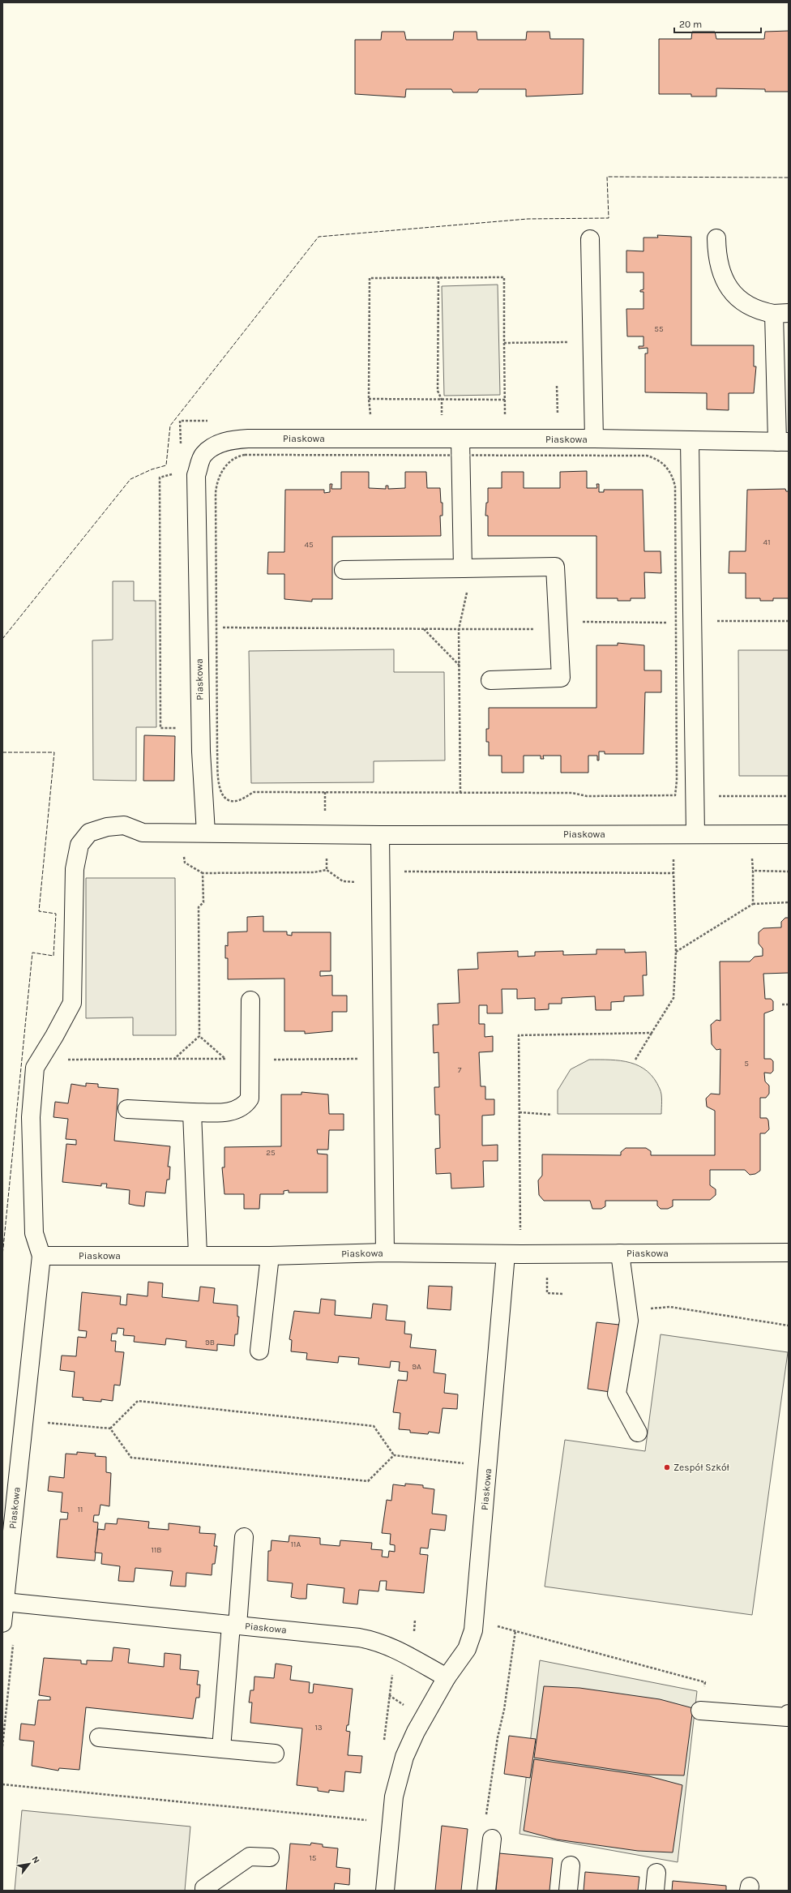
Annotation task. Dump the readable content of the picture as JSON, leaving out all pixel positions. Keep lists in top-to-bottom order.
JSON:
{
  "streets": {
    "street": ["Piaskowa"]
  },
  "places": ["Zespół Szkół"],
  "house_numbers": [
    "55",
    "41",
    "45",
    "5",
    "7",
    "25",
    "9B",
    "9A",
    "11",
    "11A",
    "11B",
    "13",
    "15"
  ],
  "scale_bar": "20 m",
  "north": "top right"
}
